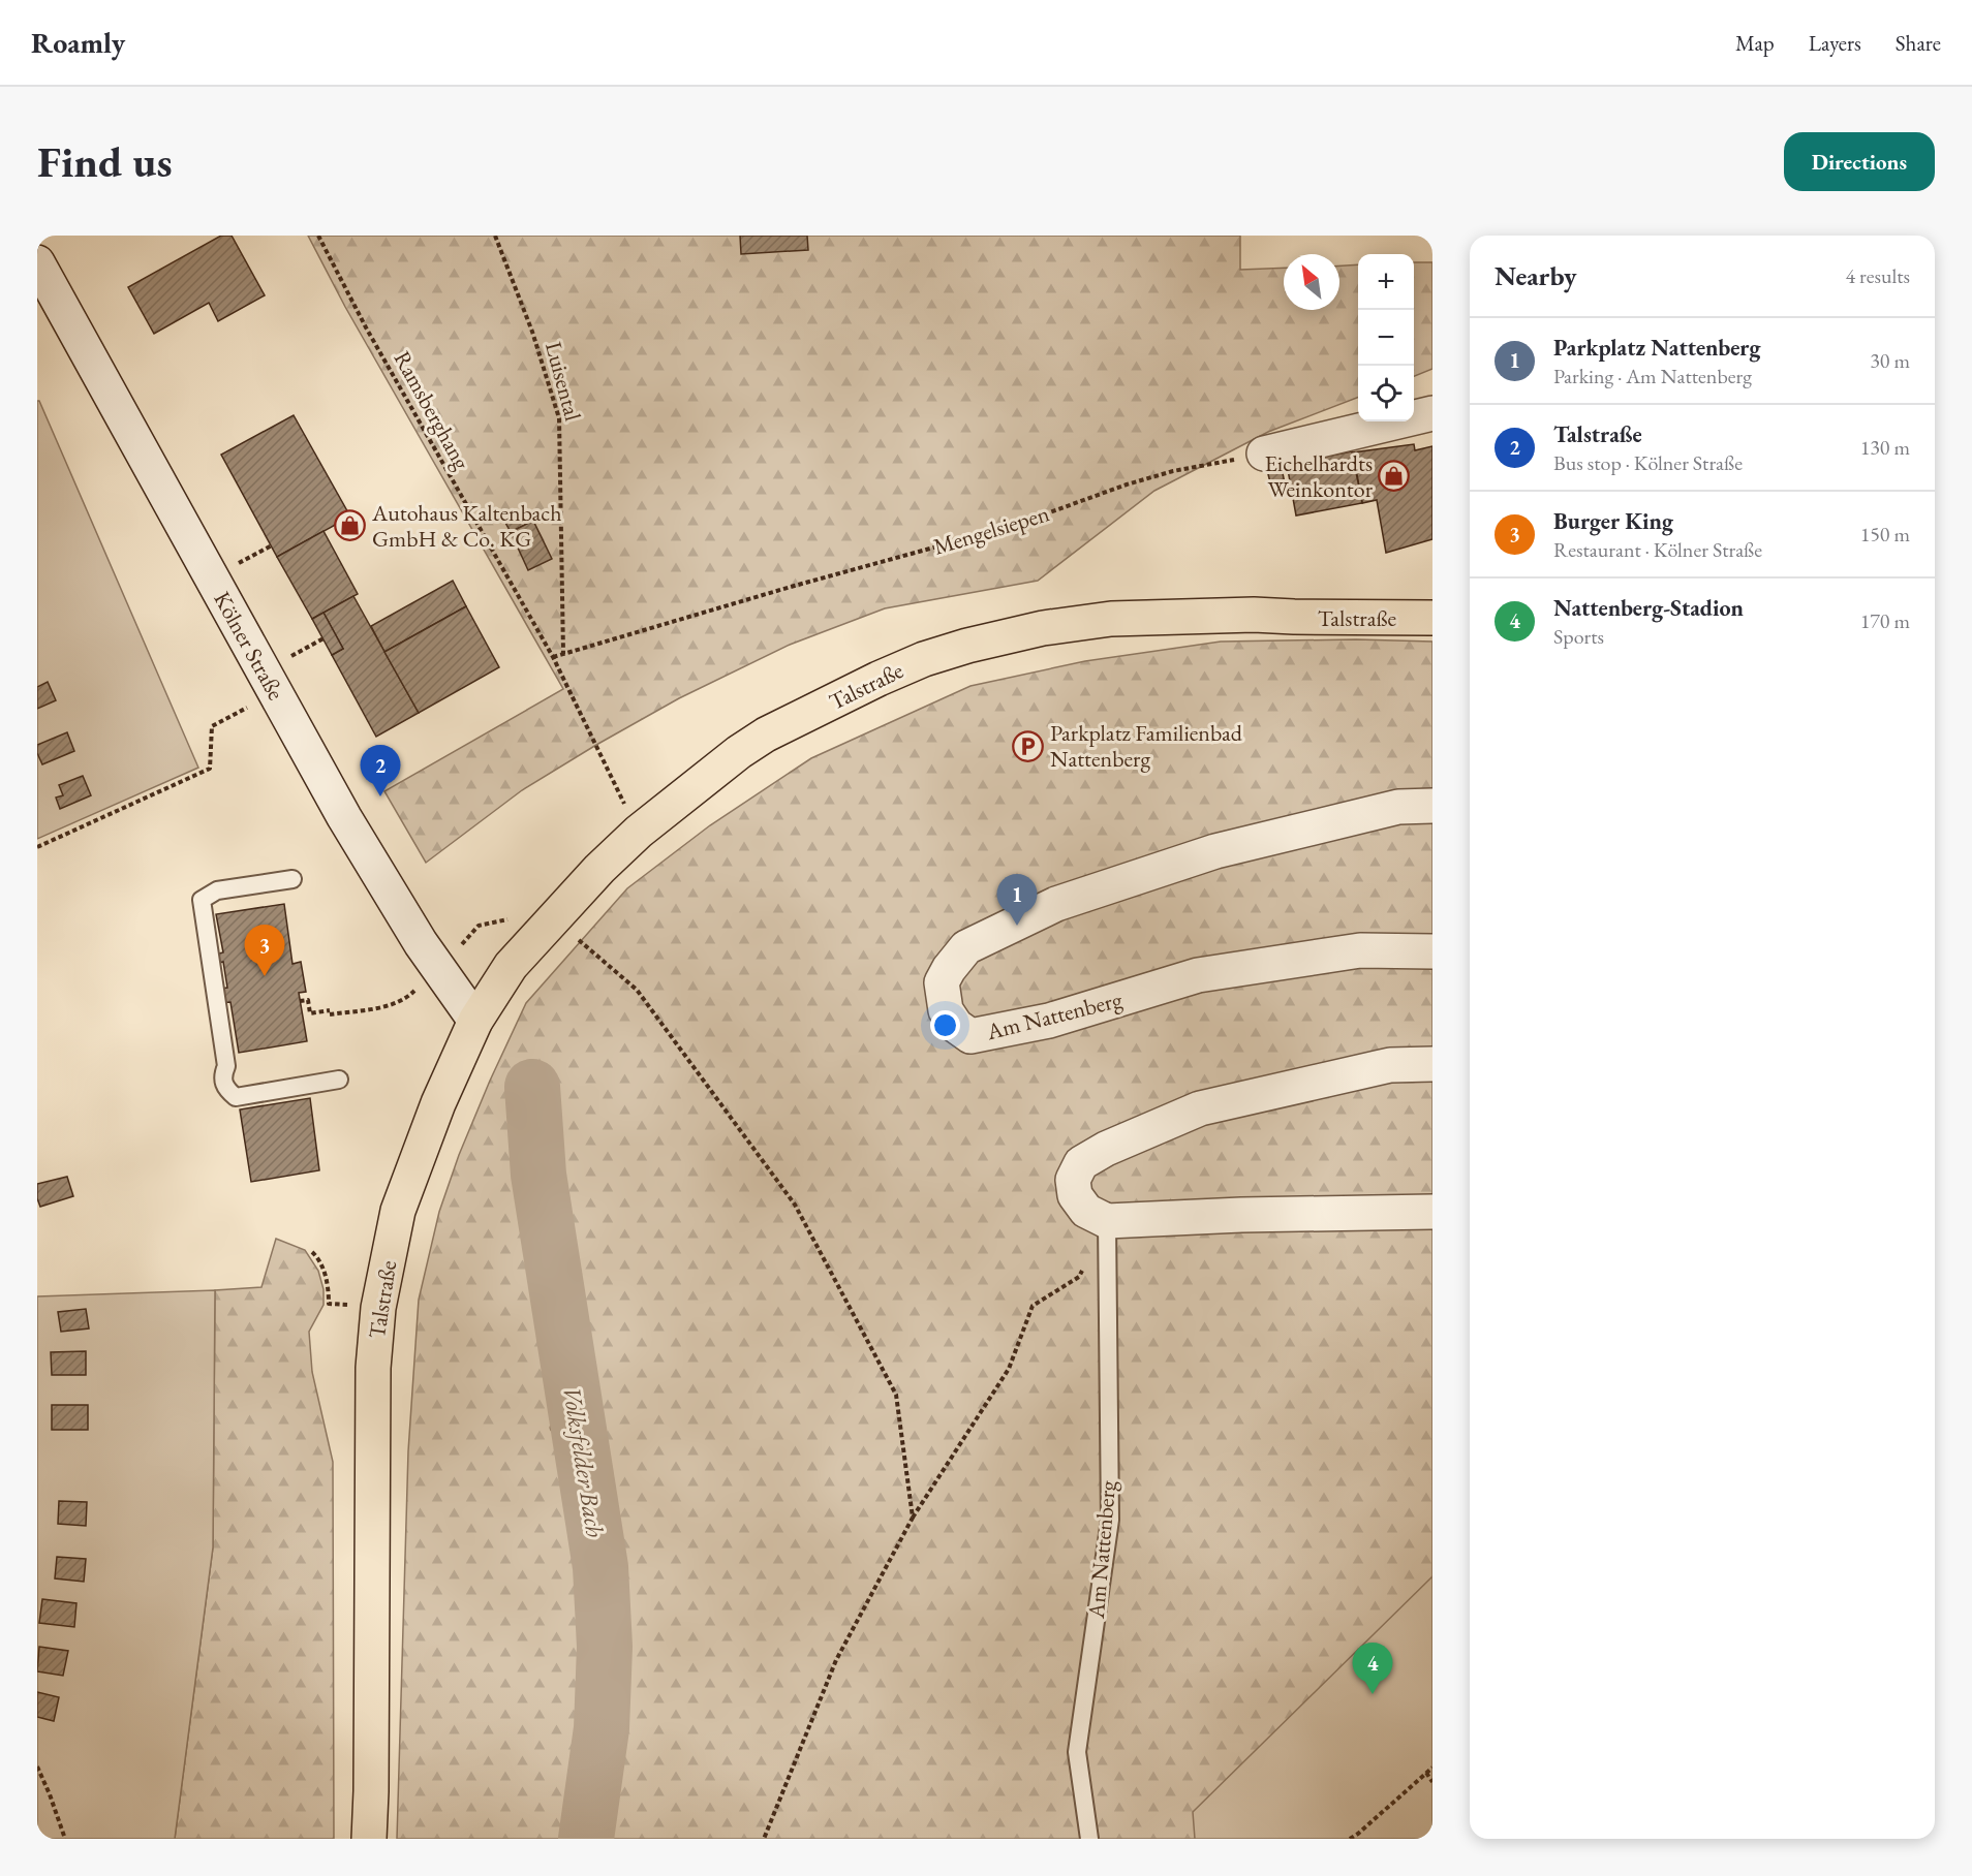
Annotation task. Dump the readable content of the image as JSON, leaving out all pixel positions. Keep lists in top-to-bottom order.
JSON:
{
  "streets": {
    "main road": ["Talstraße"],
    "street": ["Kölner Straße", "Am Nattenberg"],
    "path": ["Luisental", "Ramsberghang", "Mengelsiepen"]
  },
  "crossings": [
    ["Luisental", "Mengelsiepen"],
    ["Ramsberghang", "Mengelsiepen"],
    ["Ramsberghang", "Talstraße"],
    ["Talstraße", "Kölner Straße"]
  ],
  "water": ["Volksfelder Bach"],
  "places": {
    "shop": ["Eichelhardts Weinkontor", "Autohaus Kaltenbach GmbH & Co. KG"],
    "parking": ["Parkplatz Familienbad Nattenberg"]
  },
  "north": "top left",
  "page": {
    "header": "Roamly",
    "nav": ["Map", "Layers", "Share"],
    "buttons": "Directions",
    "title": "Find us",
    "heading": ["Nearby", "4 results"],
    "map_buttons": ["+", "−"],
    "list": [
      {
        "mark": "1",
        "name": "Parkplatz Nattenberg",
        "note": "Parking · Am Nattenberg",
        "value": "30 m"
      },
      {
        "mark": "2",
        "name": "Talstraße",
        "note": "Bus stop · Kölner Straße",
        "value": "130 m"
      },
      {
        "mark": "3",
        "name": "Burger King",
        "note": "Restaurant · Kölner Straße",
        "value": "150 m"
      },
      {
        "mark": "4",
        "name": "Nattenberg-Stadion",
        "note": "Sports",
        "value": "170 m"
      }
    ],
    "pins": [
      "2",
      "1",
      "3",
      "4"
    ]
  }
}
